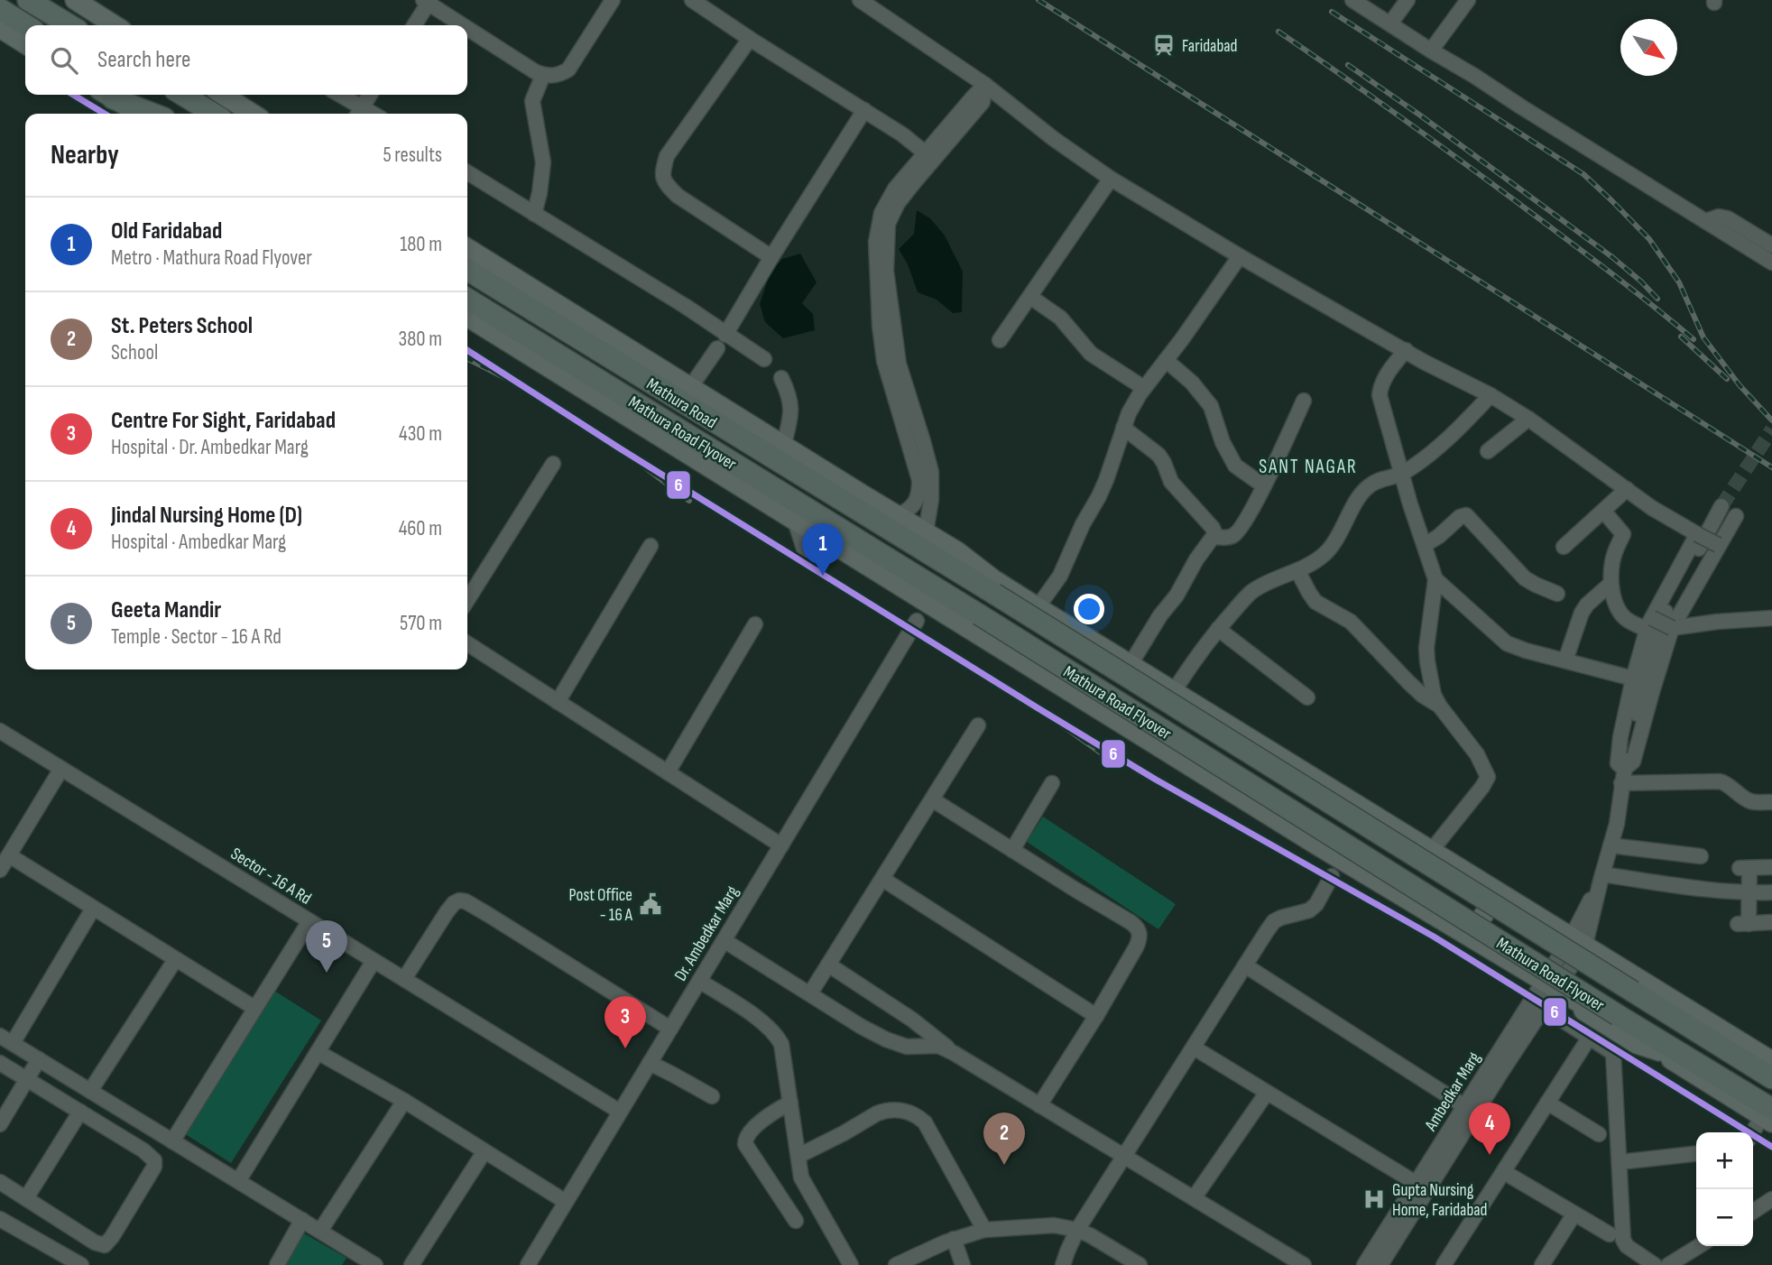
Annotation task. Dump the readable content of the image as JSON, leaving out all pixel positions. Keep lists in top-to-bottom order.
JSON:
{
  "streets": {
    "highway": ["Mathura Road", "Mathura Road Flyover"],
    "street": ["Sector - 16 A Rd", "Dr. Ambedkar Marg", "Ambedkar Marg"]
  },
  "crossings": [
    ["Mathura Road", "Mathura Road Flyover"],
    ["Sector - 16 A Rd", "Dr. Ambedkar Marg"]
  ],
  "districts": ["SANT NAGAR"],
  "places": {
    "station": ["Faridabad"],
    "public building": ["Post Office - 16 A"],
    "hospital": ["Gupta Nursing Home, Faridabad"]
  },
  "lines": ["transit line 6"],
  "north": "bottom right",
  "page": {
    "search": "Search here",
    "heading": ["Nearby", "5 results"],
    "list": [
      {
        "mark": "1",
        "name": "Old Faridabad",
        "note": "Metro · Mathura Road Flyover",
        "value": "180 m"
      },
      {
        "mark": "2",
        "name": "St. Peters School",
        "note": "School",
        "value": "380 m"
      },
      {
        "mark": "3",
        "name": "Centre For Sight, Faridabad",
        "note": "Hospital · Dr. Ambedkar Marg",
        "value": "430 m"
      },
      {
        "mark": "4",
        "name": "Jindal Nursing Home (D)",
        "note": "Hospital · Ambedkar Marg",
        "value": "460 m"
      },
      {
        "mark": "5",
        "name": "Geeta Mandir",
        "note": "Temple · Sector - 16 A Rd",
        "value": "570 m"
      }
    ],
    "pins": [
      "1",
      "5",
      "3",
      "4",
      "2"
    ],
    "map_buttons": ["+", "−"]
  }
}
